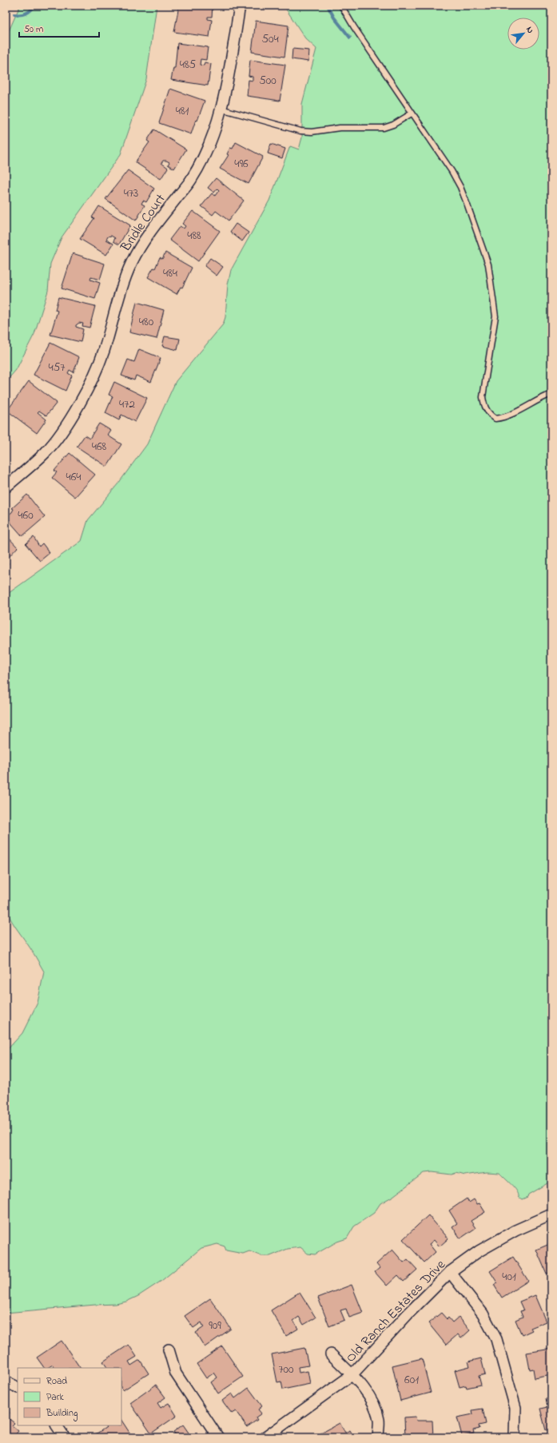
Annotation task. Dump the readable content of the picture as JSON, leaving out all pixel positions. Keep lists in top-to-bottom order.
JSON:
{
  "streets": {
    "street": ["Bridle Court", "Old Ranch Estates Drive"]
  },
  "house_numbers": [
    "504",
    "485",
    "500",
    "481",
    "496",
    "473",
    "488",
    "484",
    "480",
    "457",
    "472",
    "468",
    "464",
    "460",
    "401",
    "909",
    "700",
    "601"
  ],
  "legend": ["Road", "Park", "Building"],
  "scale_bar": "50 m",
  "north": "top right"
}
